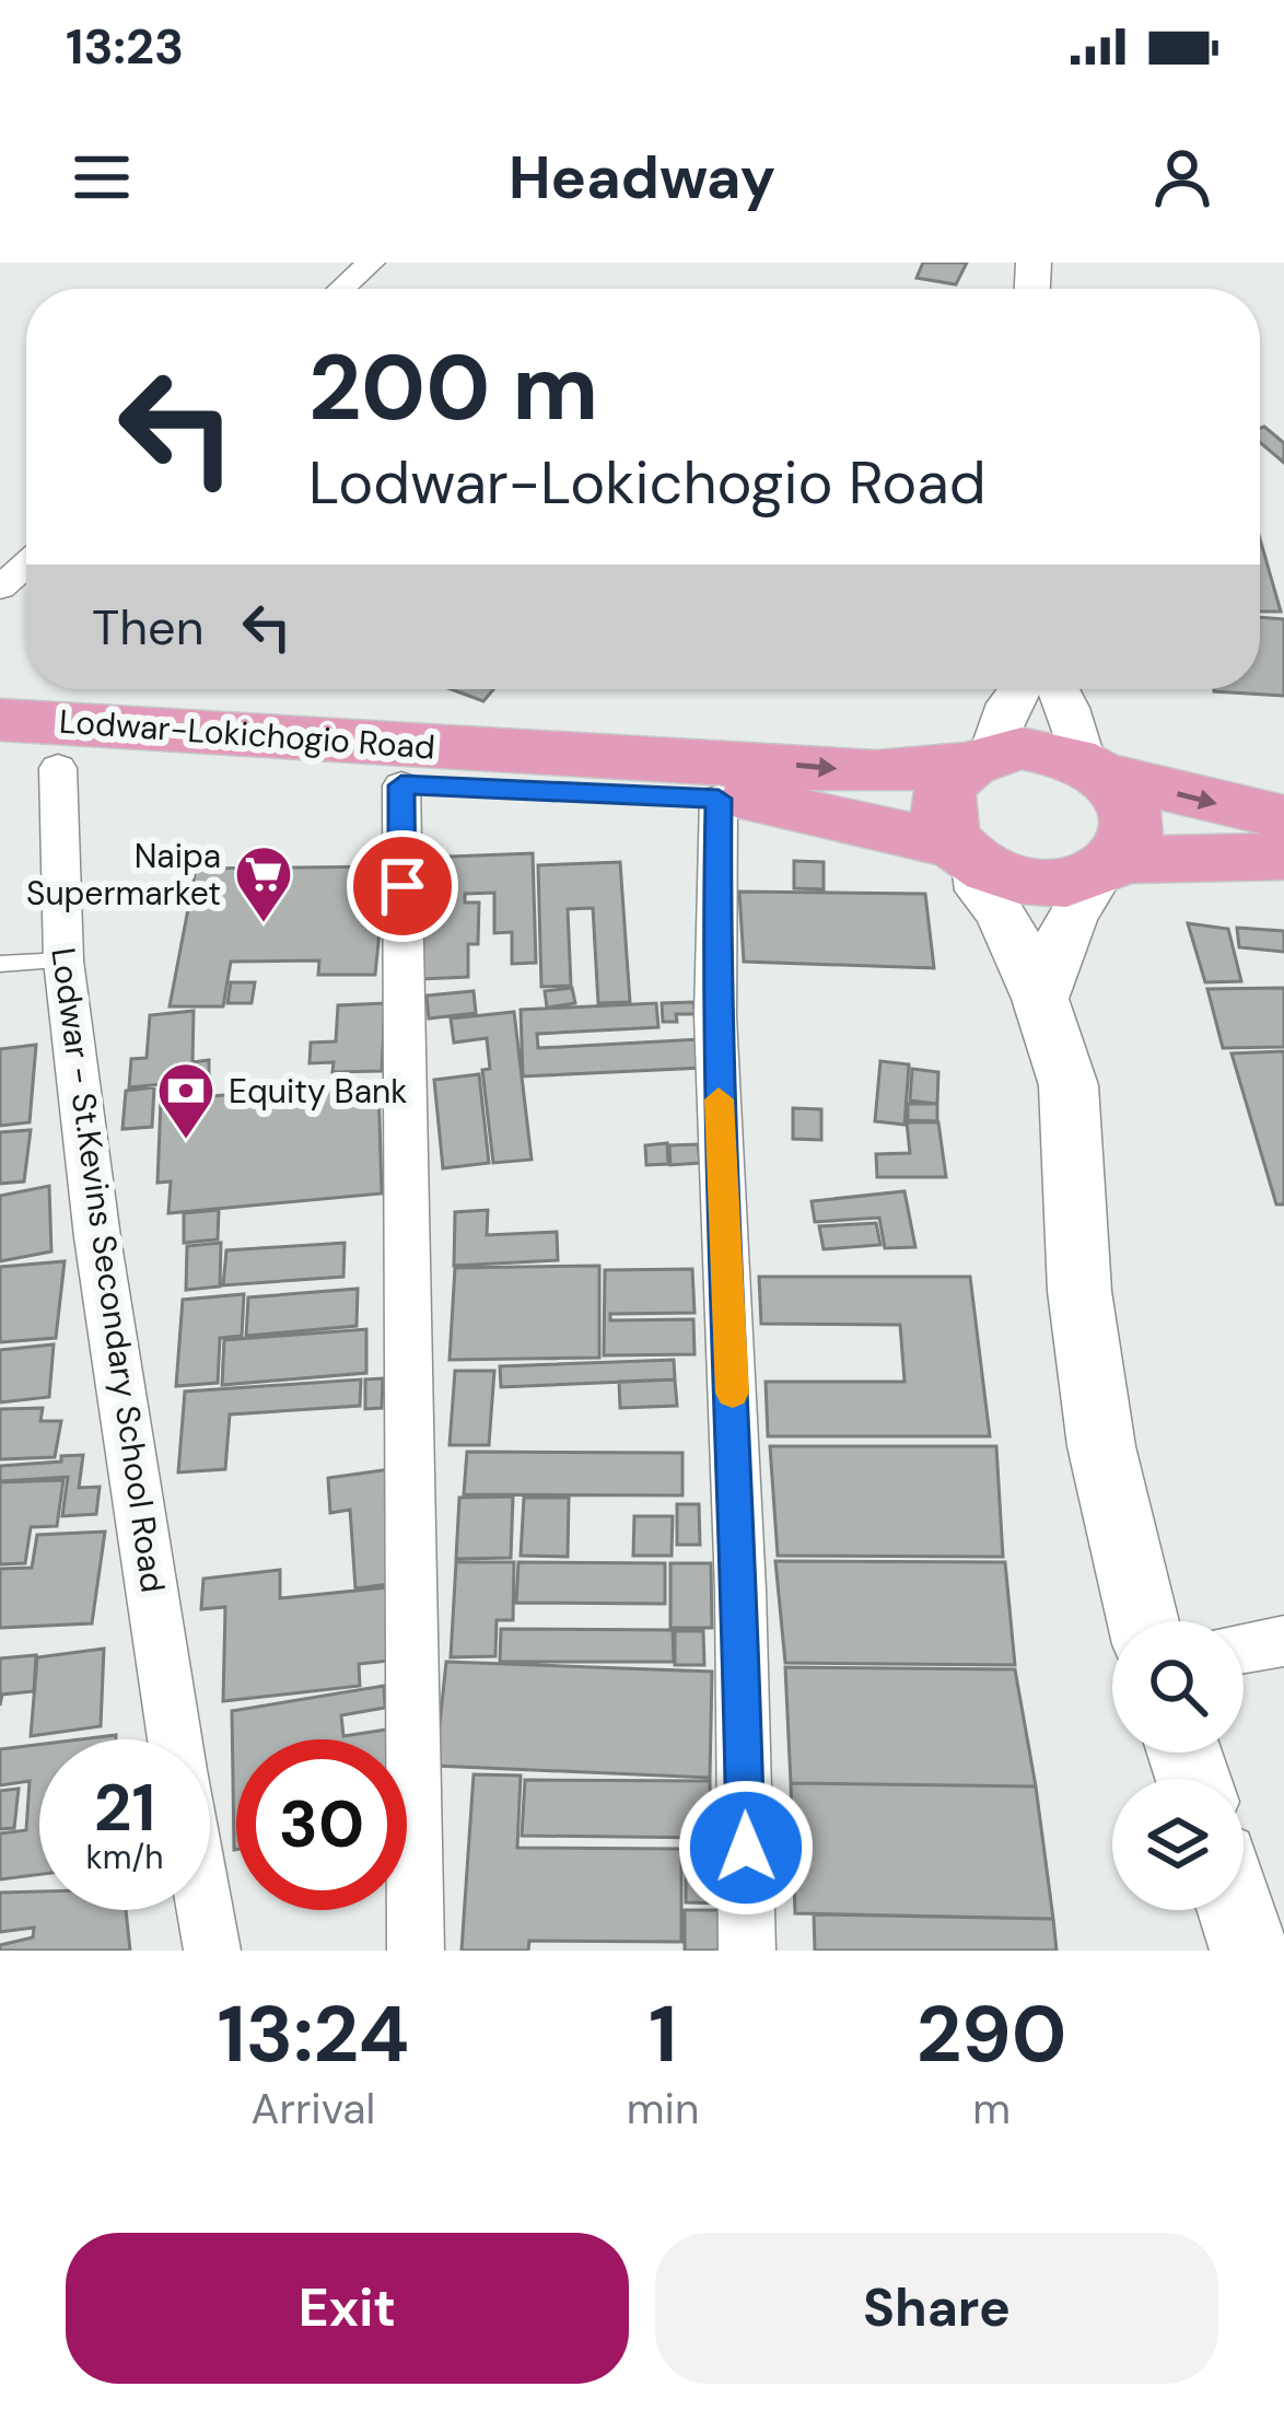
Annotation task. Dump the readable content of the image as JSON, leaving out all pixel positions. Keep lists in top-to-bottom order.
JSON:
{
  "streets": {
    "highway": ["Lodwar-Lokichogio Road"],
    "street": ["Lodwar - St.Kevins Secondary School Road"]
  },
  "crossings": [
    ["Lodwar-Lokichogio Road", "Lodwar - St.Kevins Secondary School Road"]
  ],
  "places": {
    "supermarket": ["Naipa Supermarket"],
    "bank": ["Equity Bank"]
  },
  "page": {
    "status": "13:23",
    "header": "Headway",
    "turn": ["200 m", "Lodwar-Lokichogio Road"],
    "then": "Then",
    "speed": "21 km/h",
    "limit": "30",
    "eta": [
      "13:24",
      "Arrival",
      "1",
      "min",
      "290",
      "m"
    ],
    "buttons": ["Exit", "Share"]
  }
}
